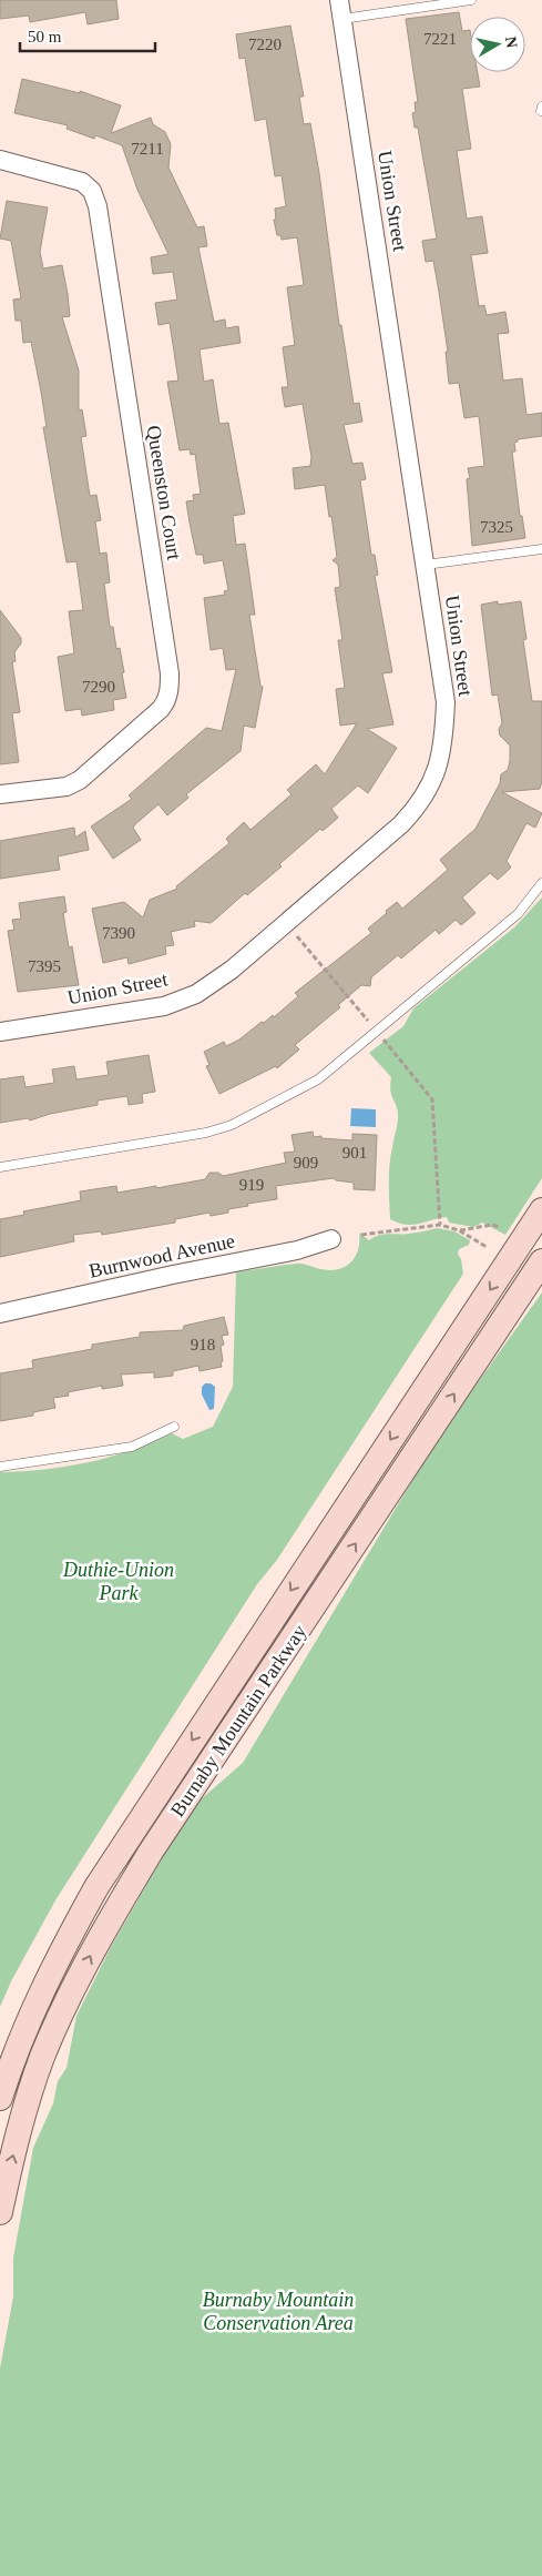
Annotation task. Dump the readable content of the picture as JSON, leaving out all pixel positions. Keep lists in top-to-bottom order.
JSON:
{
  "streets": {
    "main road": ["Burnaby Mountain Parkway"],
    "street": ["Union Street", "Queenston Court", "Burnwood Avenue"]
  },
  "parks": ["Duthie-Union Park", "Burnaby Mountain Conservation Area"],
  "house_numbers": [
    "7221",
    "7220",
    "7211",
    "7325",
    "7290",
    "7390",
    "7395",
    "901",
    "909",
    "919",
    "918"
  ],
  "scale_bar": "50 m",
  "north": "right"
}
